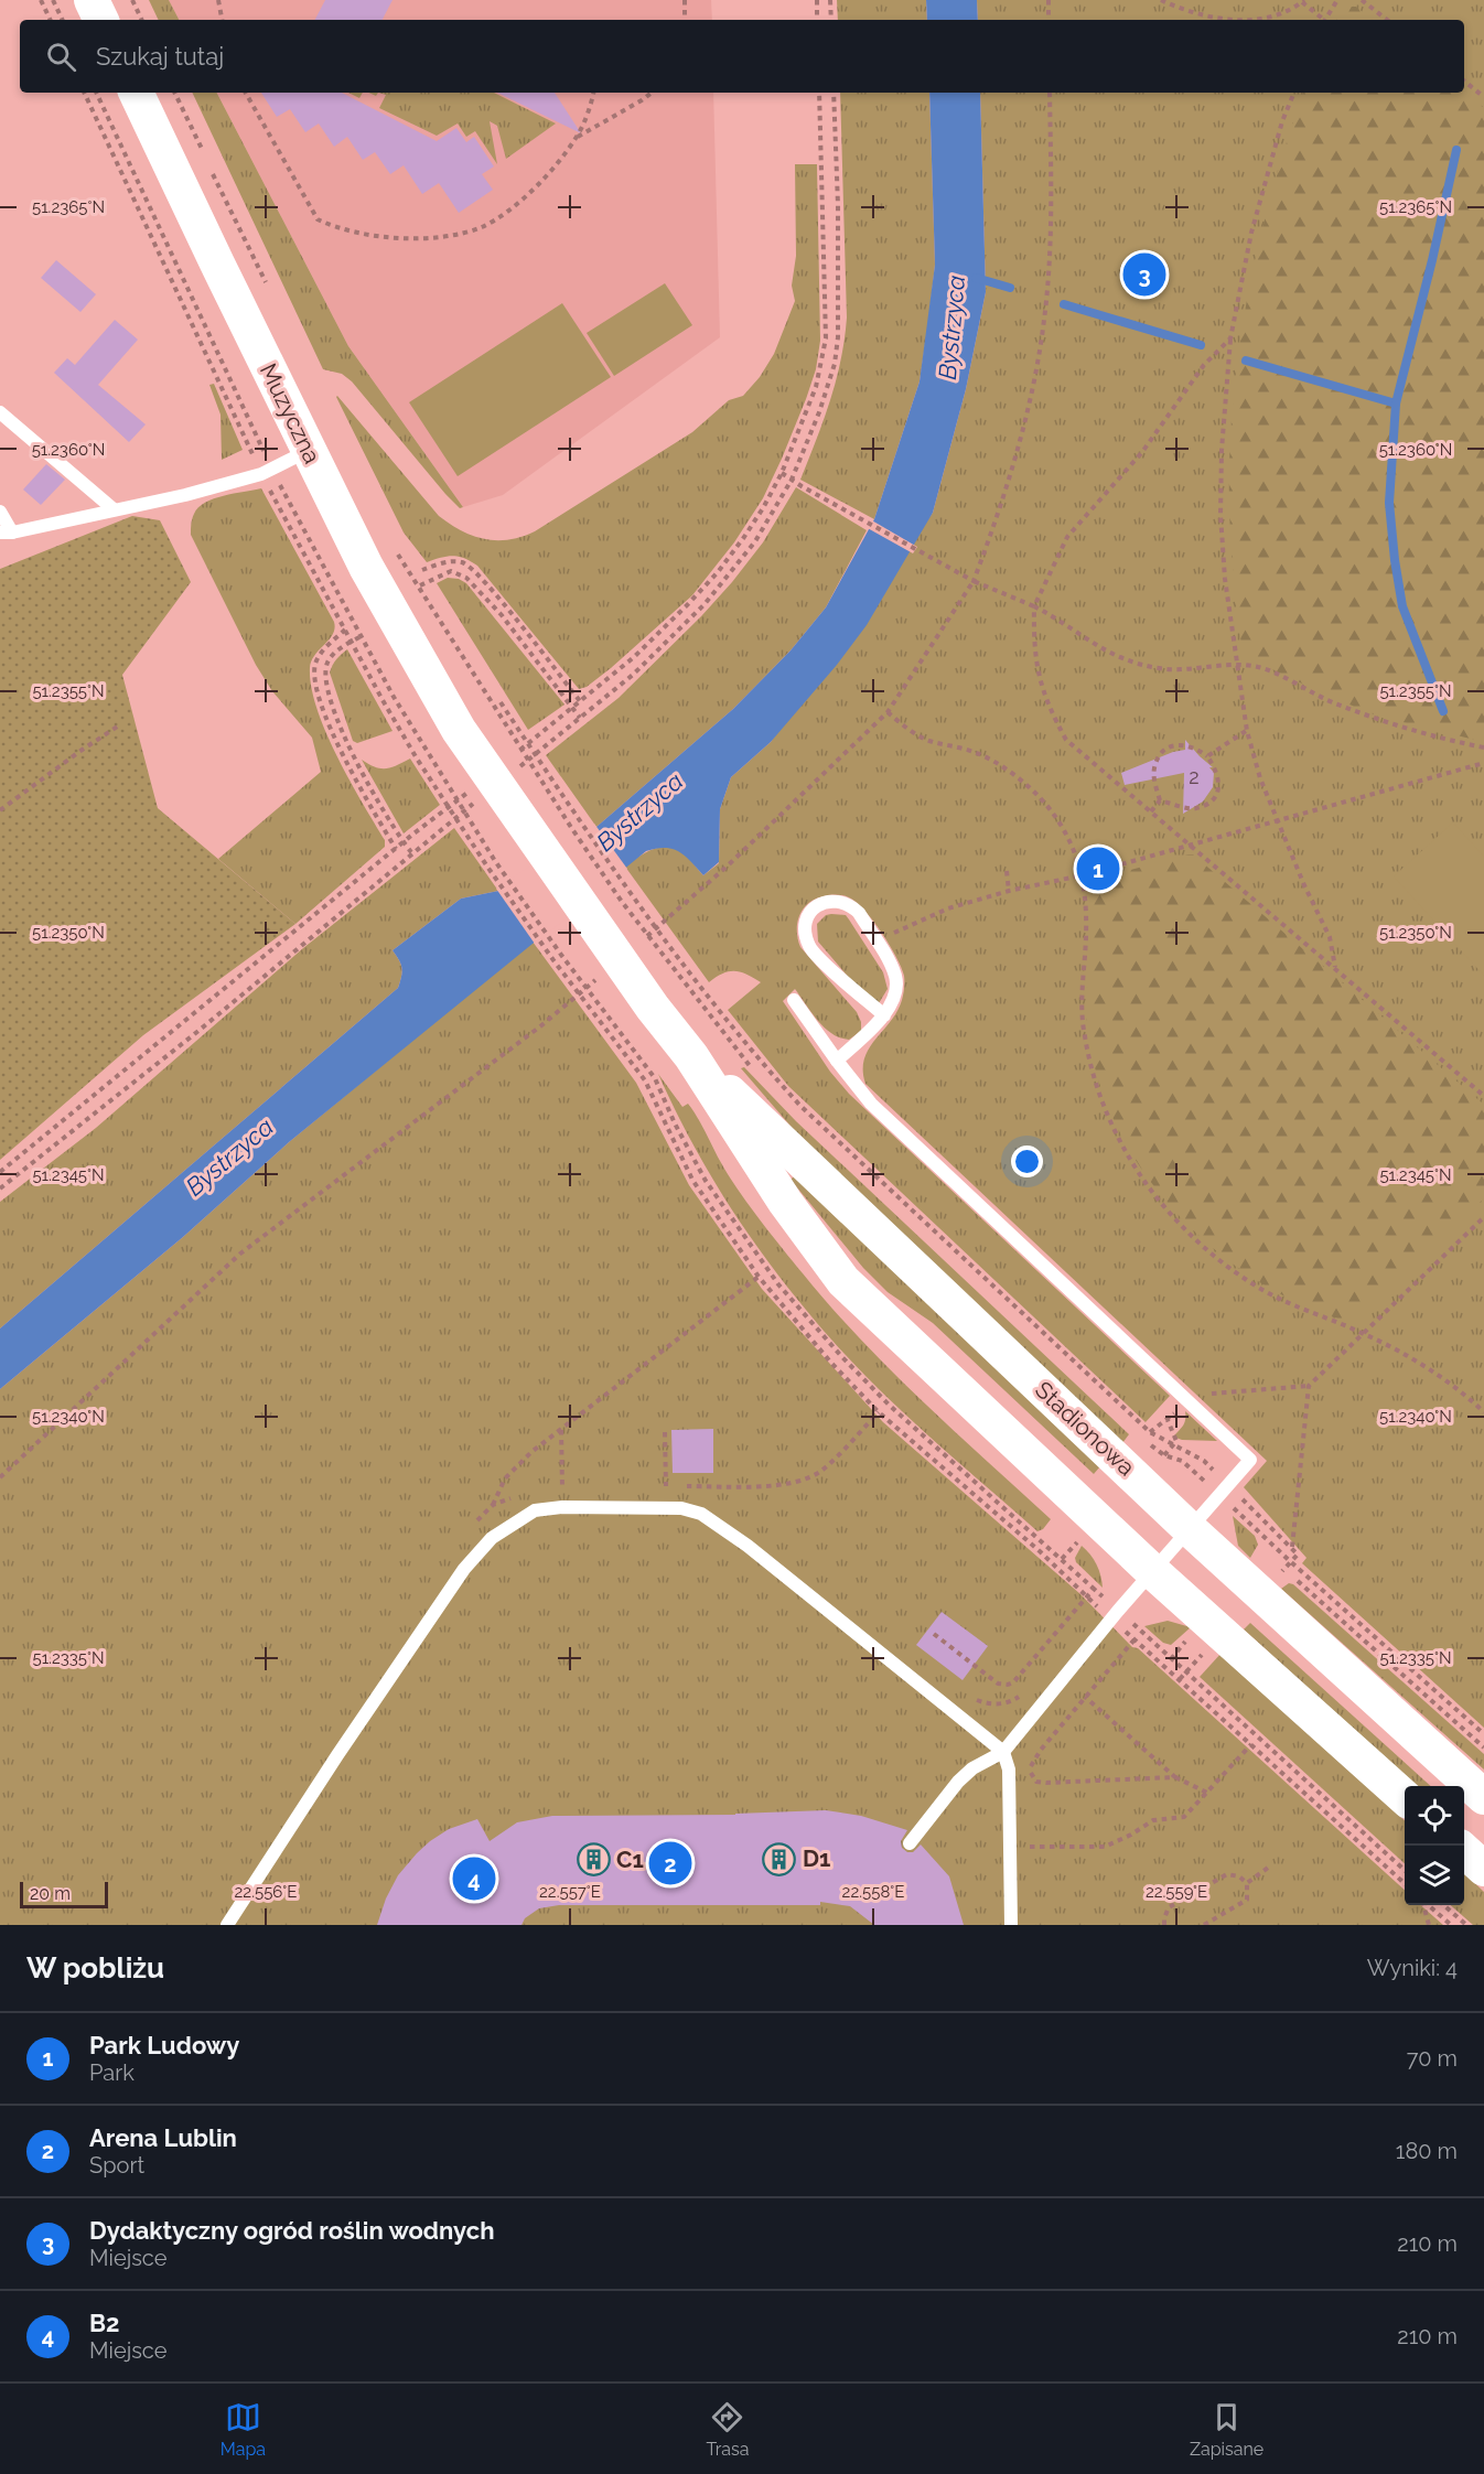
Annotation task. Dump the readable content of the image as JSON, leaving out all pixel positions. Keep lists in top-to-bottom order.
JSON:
{
  "streets": {
    "street": ["Muzyczna", "Stadionowa"]
  },
  "crossings": [
    ["Muzyczna", "Stadionowa"]
  ],
  "water": ["Bystrzyca"],
  "places": {
    "building": ["D1", "C1"]
  },
  "house_numbers": ["2"],
  "scale_bar": "20 m",
  "page": {
    "search": "Szukaj tutaj",
    "pins": [
      "3",
      "1",
      "2",
      "4"
    ],
    "scale": "20 m",
    "heading": ["W pobliżu", "Wyniki: 4"],
    "list": [
      {
        "mark": "1",
        "name": "Park Ludowy",
        "note": "Park",
        "value": "70 m"
      },
      {
        "mark": "2",
        "name": "Arena Lublin",
        "note": "Sport",
        "value": "180 m"
      },
      {
        "mark": "3",
        "name": "Dydaktyczny ogród roślin wodnych",
        "note": "Miejsce",
        "value": "210 m"
      },
      {
        "mark": "4",
        "name": "B2",
        "note": "Miejsce",
        "value": "210 m"
      }
    ],
    "nav": ["Mapa", "Trasa", "Zapisane"]
  },
  "coordinates": [
    "51.2365°N",
    "51.2360°N",
    "51.2355°N",
    "51.2350°N",
    "51.2345°N",
    "51.2340°N",
    "51.2335°N",
    "22.556°E",
    "22.557°E",
    "22.558°E",
    "22.559°E"
  ]
}
